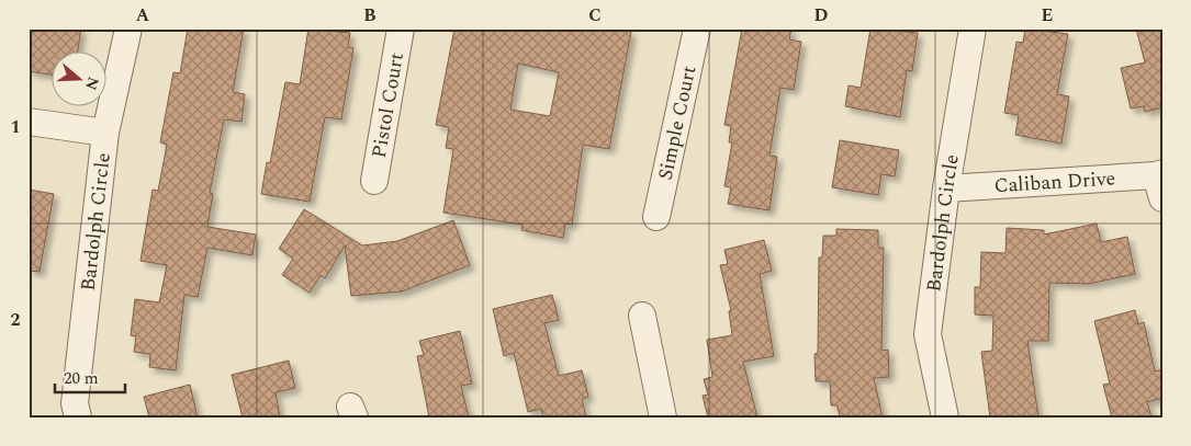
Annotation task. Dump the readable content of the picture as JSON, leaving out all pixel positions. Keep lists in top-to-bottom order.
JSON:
{
  "streets": {
    "street": [
      "Pistol Court",
      "Simple Court",
      "Caliban Drive",
      "Bardolph Circle"
    ]
  },
  "crossings": [
    ["Caliban Drive", "Bardolph Circle"]
  ],
  "scale_bar": "20 m",
  "north": "right",
  "grid": {
    "columns": [
      "A",
      "B",
      "C",
      "D",
      "E"
    ],
    "rows": ["1", "2"]
  }
}
